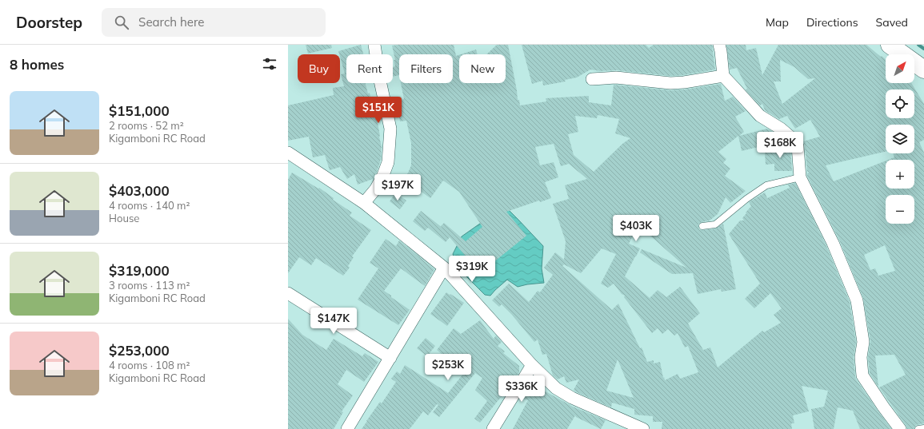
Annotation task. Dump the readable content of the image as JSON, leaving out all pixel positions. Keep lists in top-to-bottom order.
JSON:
{
  "north": "top right",
  "page": {
    "header": "Doorstep",
    "search": "Search here",
    "nav": ["Map", "Directions", "Saved"],
    "heading": "8 homes",
    "map_buttons": ["+", "−"],
    "chip": [
      "Buy",
      "Rent",
      "Filters",
      "New"
    ],
    "list": [
      {
        "name": "$151,000",
        "note": "2 rooms · 52 m² · Kigamboni RC Road"
      },
      {
        "name": "$403,000",
        "note": "4 rooms · 140 m² · House"
      },
      {
        "name": "$319,000",
        "note": "3 rooms · 113 m² · Kigamboni RC Road"
      },
      {
        "name": "$253,000",
        "note": "4 rooms · 108 m² · Kigamboni RC Road"
      }
    ],
    "price": [
      "$151K",
      "$168K",
      "$197K",
      "$403K",
      "$319K",
      "$147K",
      "$253K",
      "$336K"
    ]
  }
}
